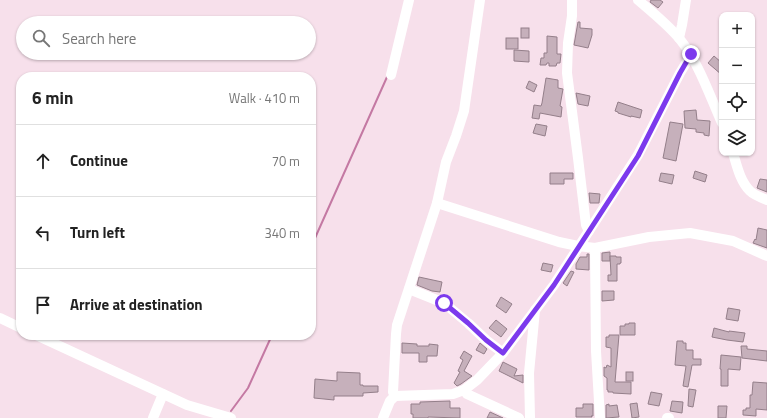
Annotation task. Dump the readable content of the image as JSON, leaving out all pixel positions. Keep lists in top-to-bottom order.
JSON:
{
  "page": {
    "map_buttons": ["+", "−"],
    "search": "Search here",
    "heading": ["6 min", "Walk · 410 m"],
    "list": [
      ["Continue", "70 m"],
      ["Turn left", "340 m"],
      "Arrive at destination"
    ]
  }
}
